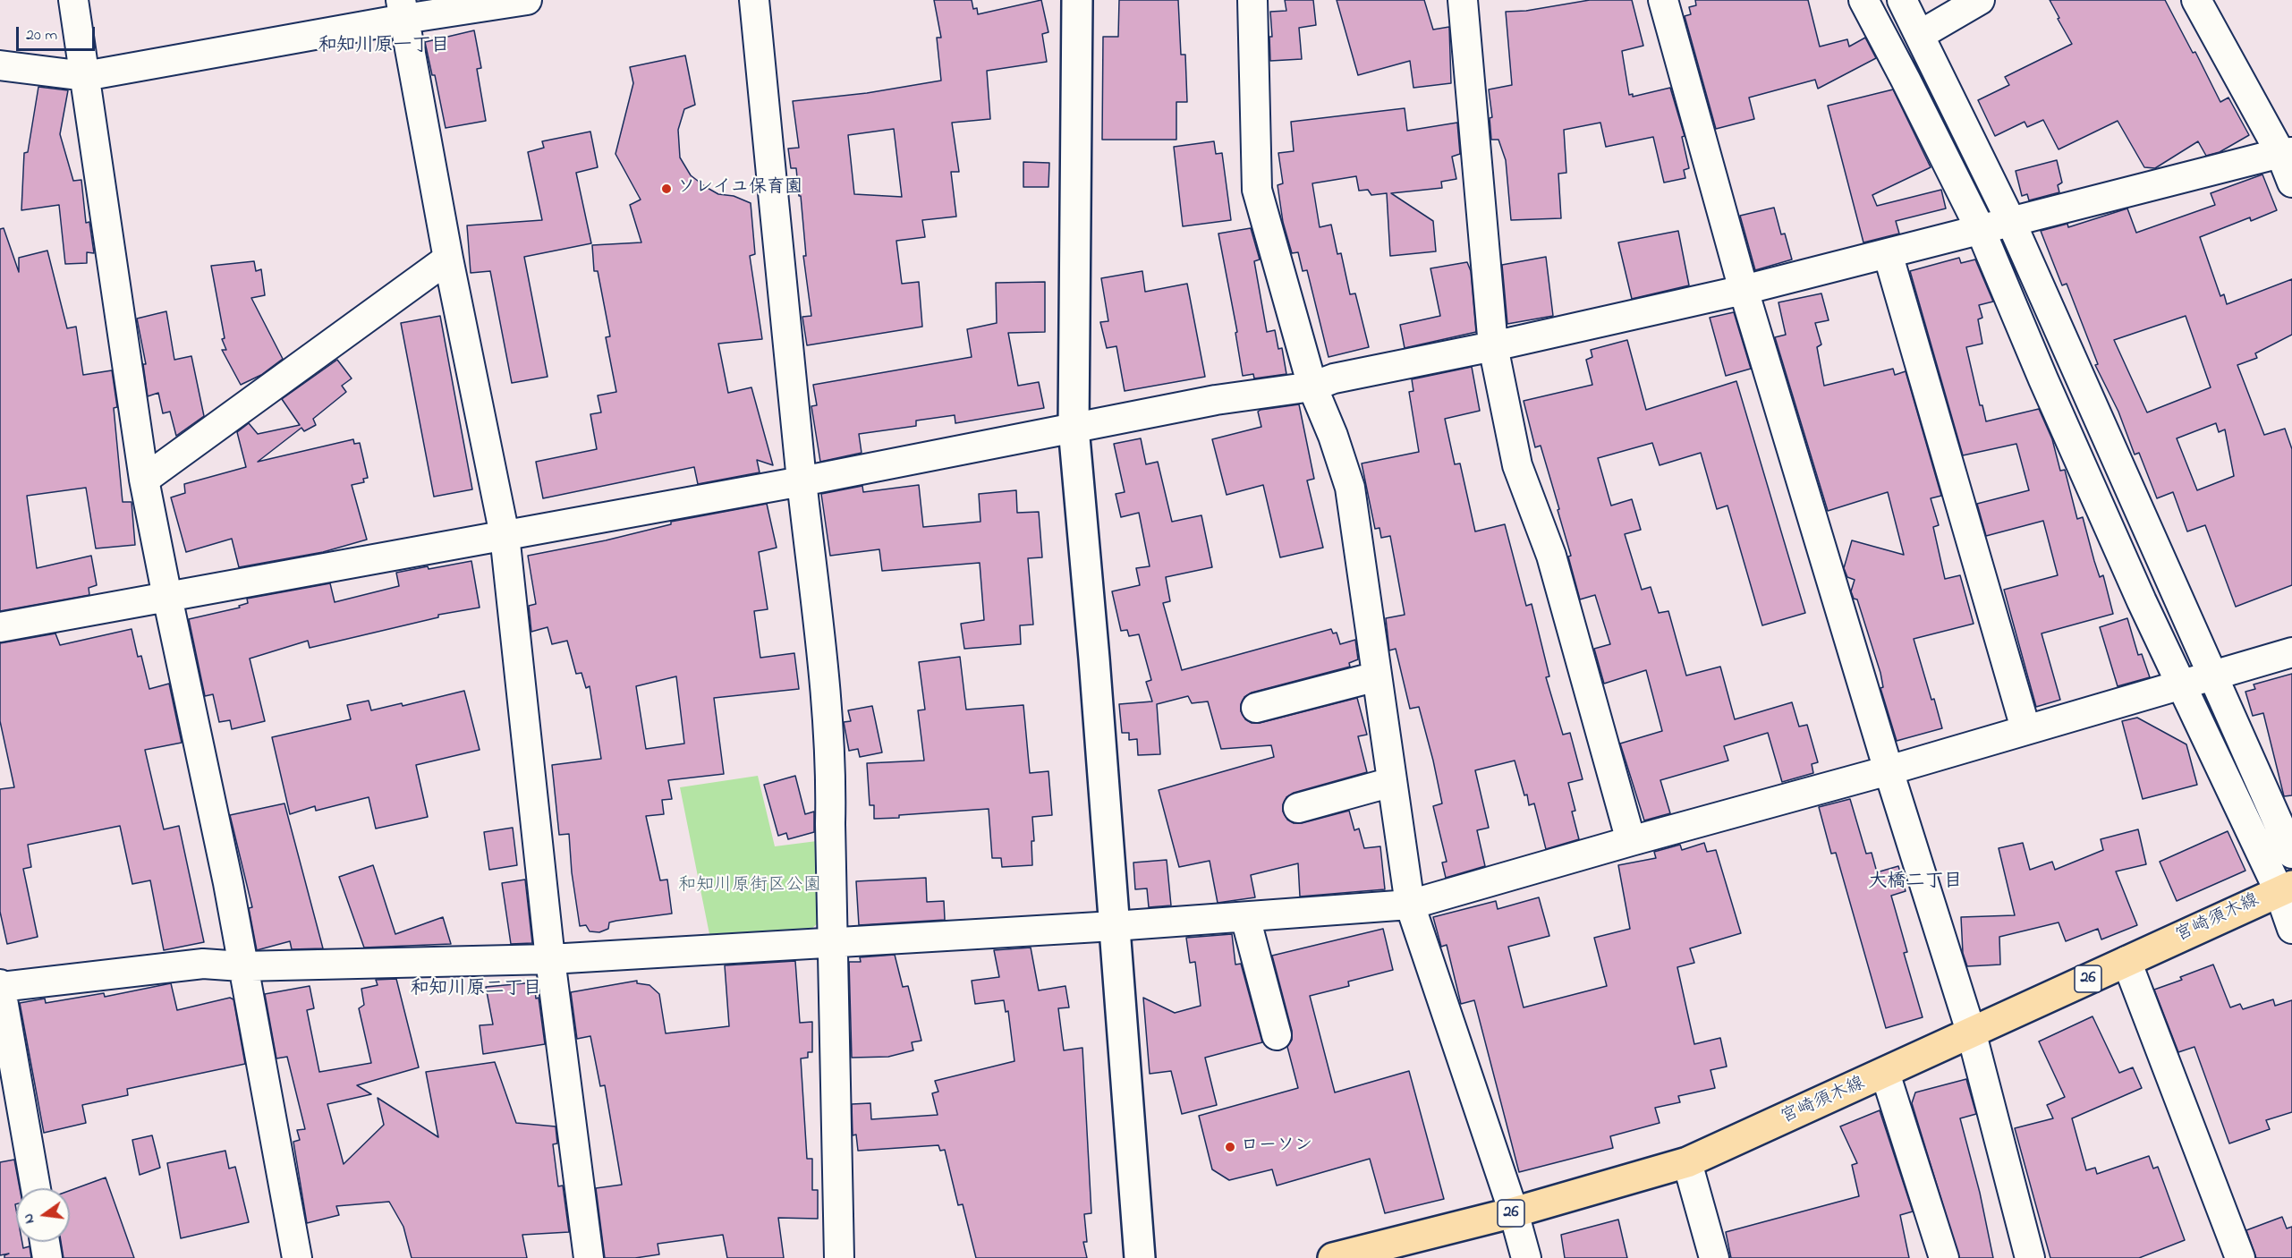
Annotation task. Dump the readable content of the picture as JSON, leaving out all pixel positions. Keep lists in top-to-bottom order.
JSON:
{
  "streets": {
    "main road": ["宮崎須木線", "26"]
  },
  "districts": ["和知川原一丁目", "大橋二丁目", "和知川原二丁目"],
  "parks": ["和知川原街区公園"],
  "places": ["ソレイユ保育園", "ローソン"],
  "scale_bar": "20 m",
  "north": "left"
}
